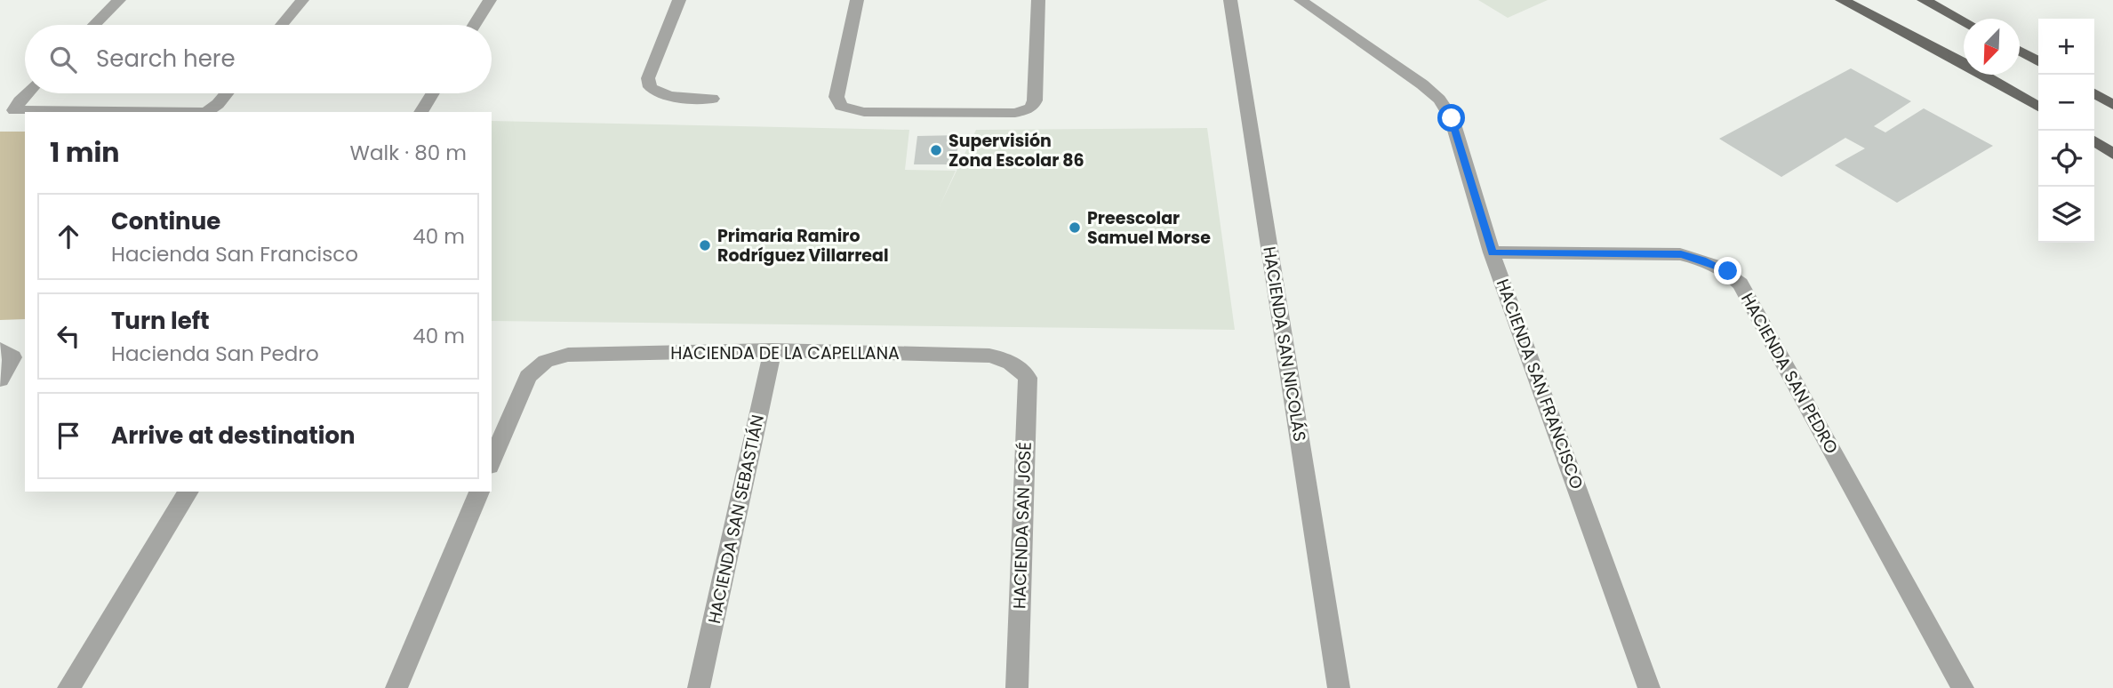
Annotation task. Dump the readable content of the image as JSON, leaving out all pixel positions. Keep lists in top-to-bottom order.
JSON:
{
  "streets": {
    "street": [
      "HACIENDA SAN NICOLÁS",
      "HACIENDA DE LA CAPELLANA",
      "HACIENDA SAN PEDRO",
      "HACIENDA SAN FRANCISCO",
      "HACIENDA SAN SEBASTIÁN",
      "HACIENDA SAN JOSÉ"
    ]
  },
  "crossings": [
    ["HACIENDA DE LA CAPELLANA", "HACIENDA SAN SEBASTIÁN"],
    ["HACIENDA DE LA CAPELLANA", "HACIENDA SAN JOSÉ"],
    ["HACIENDA SAN PEDRO", "HACIENDA SAN FRANCISCO"]
  ],
  "places": ["Supervisión Zona Escolar 86", "Preescolar Samuel Morse", "Primaria Ramiro Rodríguez Villarreal"],
  "north": "bottom left",
  "page": {
    "map_buttons": ["+", "−"],
    "search": "Search here",
    "heading": ["1 min", "Walk · 80 m"],
    "list": [
      ["Continue", "Hacienda San Francisco", "40 m"],
      ["Turn left", "Hacienda San Pedro", "40 m"],
      "Arrive at destination"
    ]
  }
}
